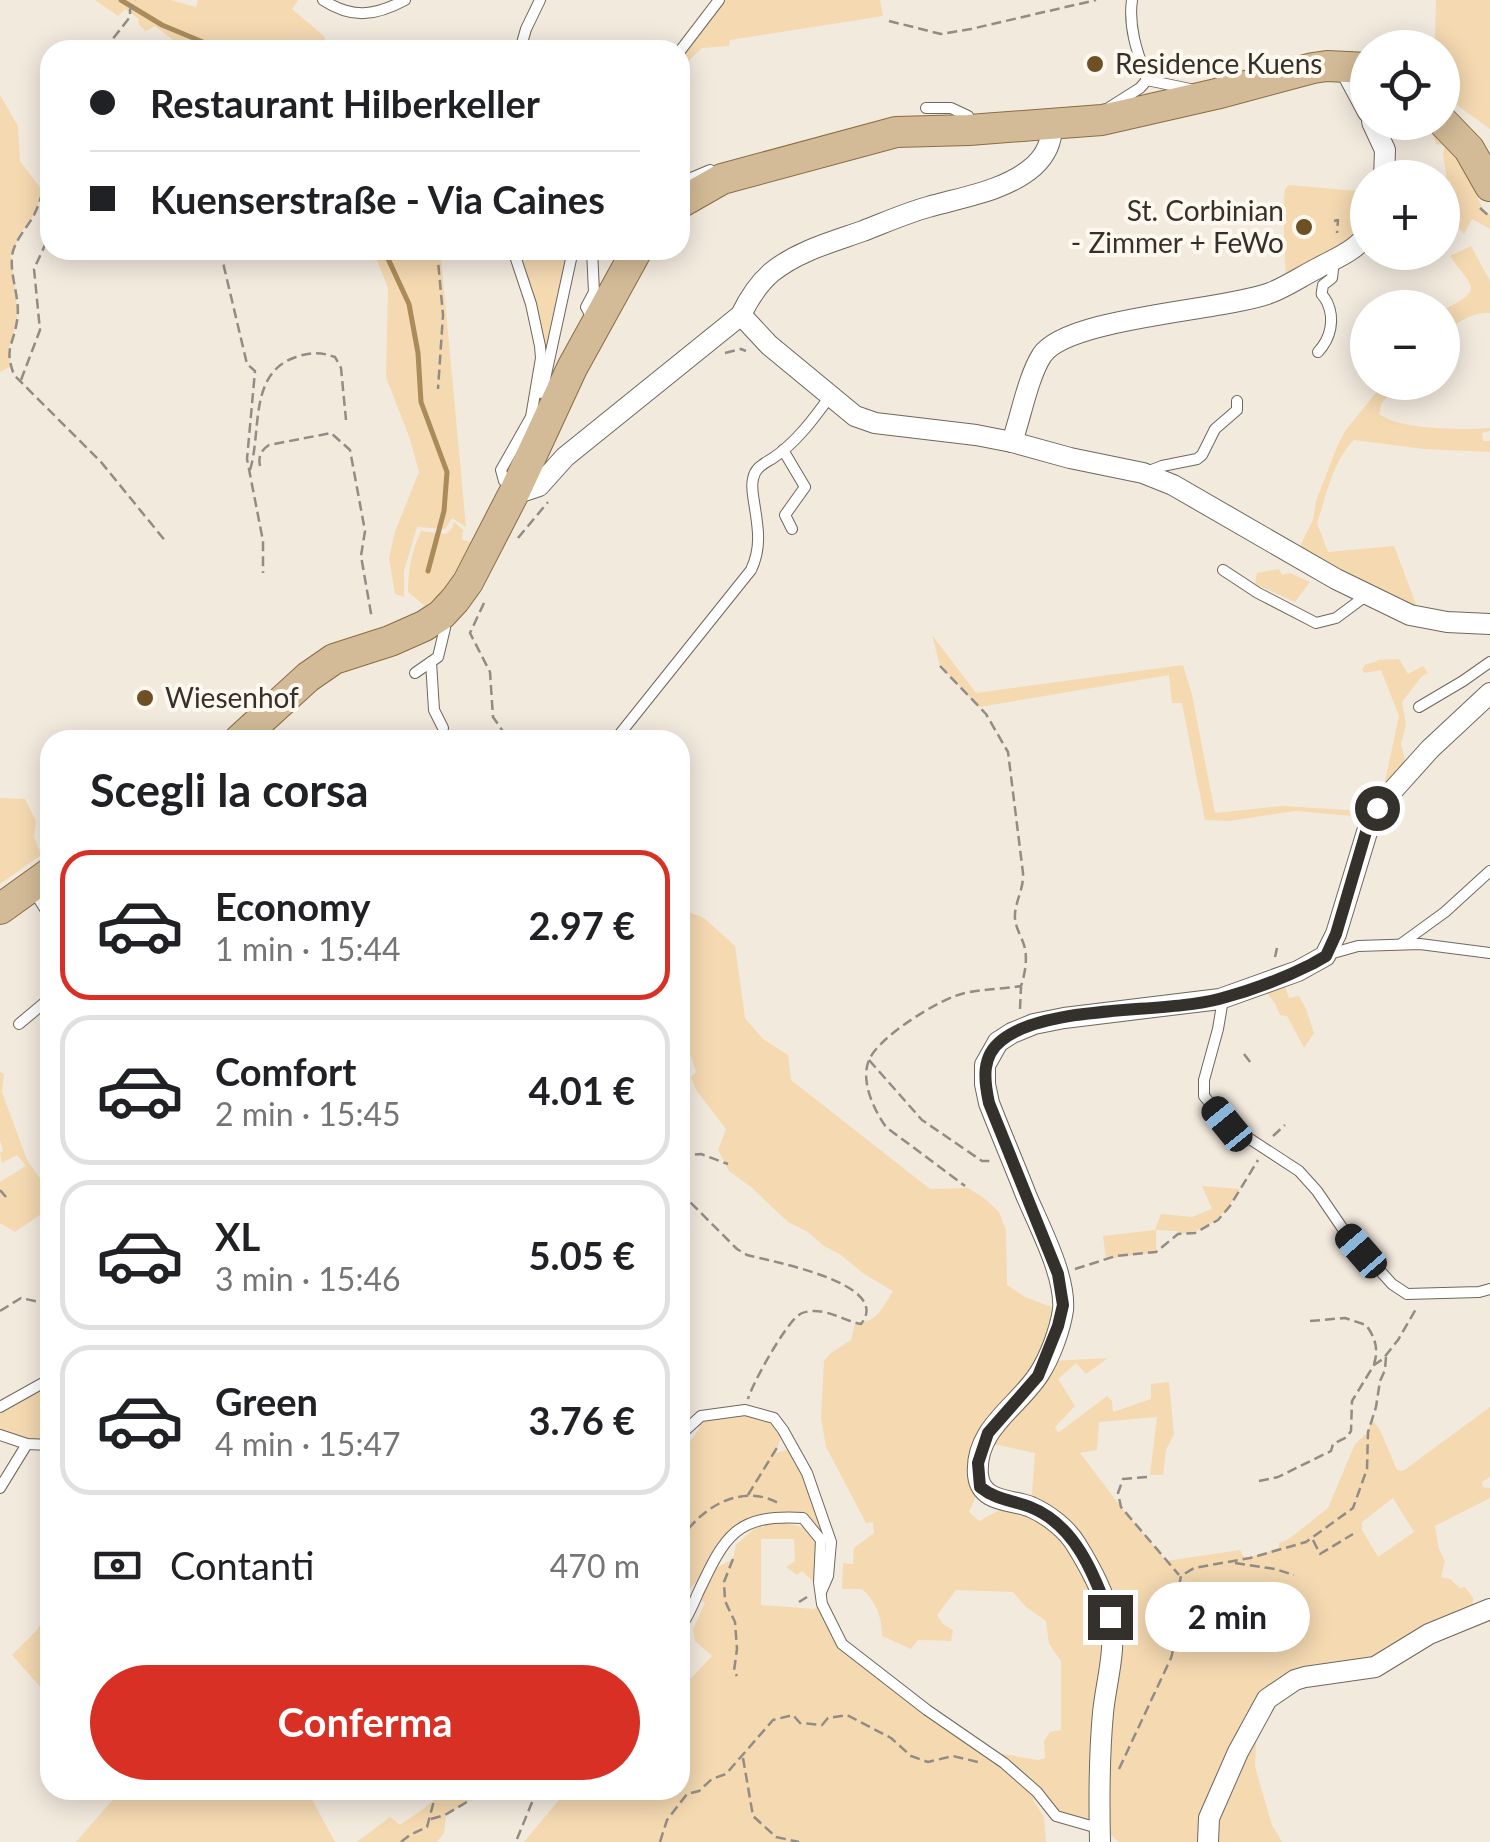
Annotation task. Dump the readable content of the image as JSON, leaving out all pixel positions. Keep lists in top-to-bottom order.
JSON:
{
  "places": ["Residence Kuens", "St. Corbinian - Zimmer + FeWo", "Wiesenhof"],
  "page": {
    "map_buttons": ["+", "−"],
    "banner": ["Restaurant Hilberkeller", "Kuenserstraße - Via Caines"],
    "heading": "Scegli la corsa",
    "list": [
      {
        "name": "Economy",
        "note": "1 min · 15:44",
        "value": "2.97 €"
      },
      {
        "name": "Comfort",
        "note": "2 min · 15:45",
        "value": "4.01 €"
      },
      {
        "name": "XL",
        "note": "3 min · 15:46",
        "value": "5.05 €"
      },
      {
        "name": "Green",
        "note": "4 min · 15:47",
        "value": "3.76 €"
      }
    ],
    "pay": ["Contanti", "470 m"],
    "bubble": "2 min",
    "buttons": "Conferma"
  }
}
